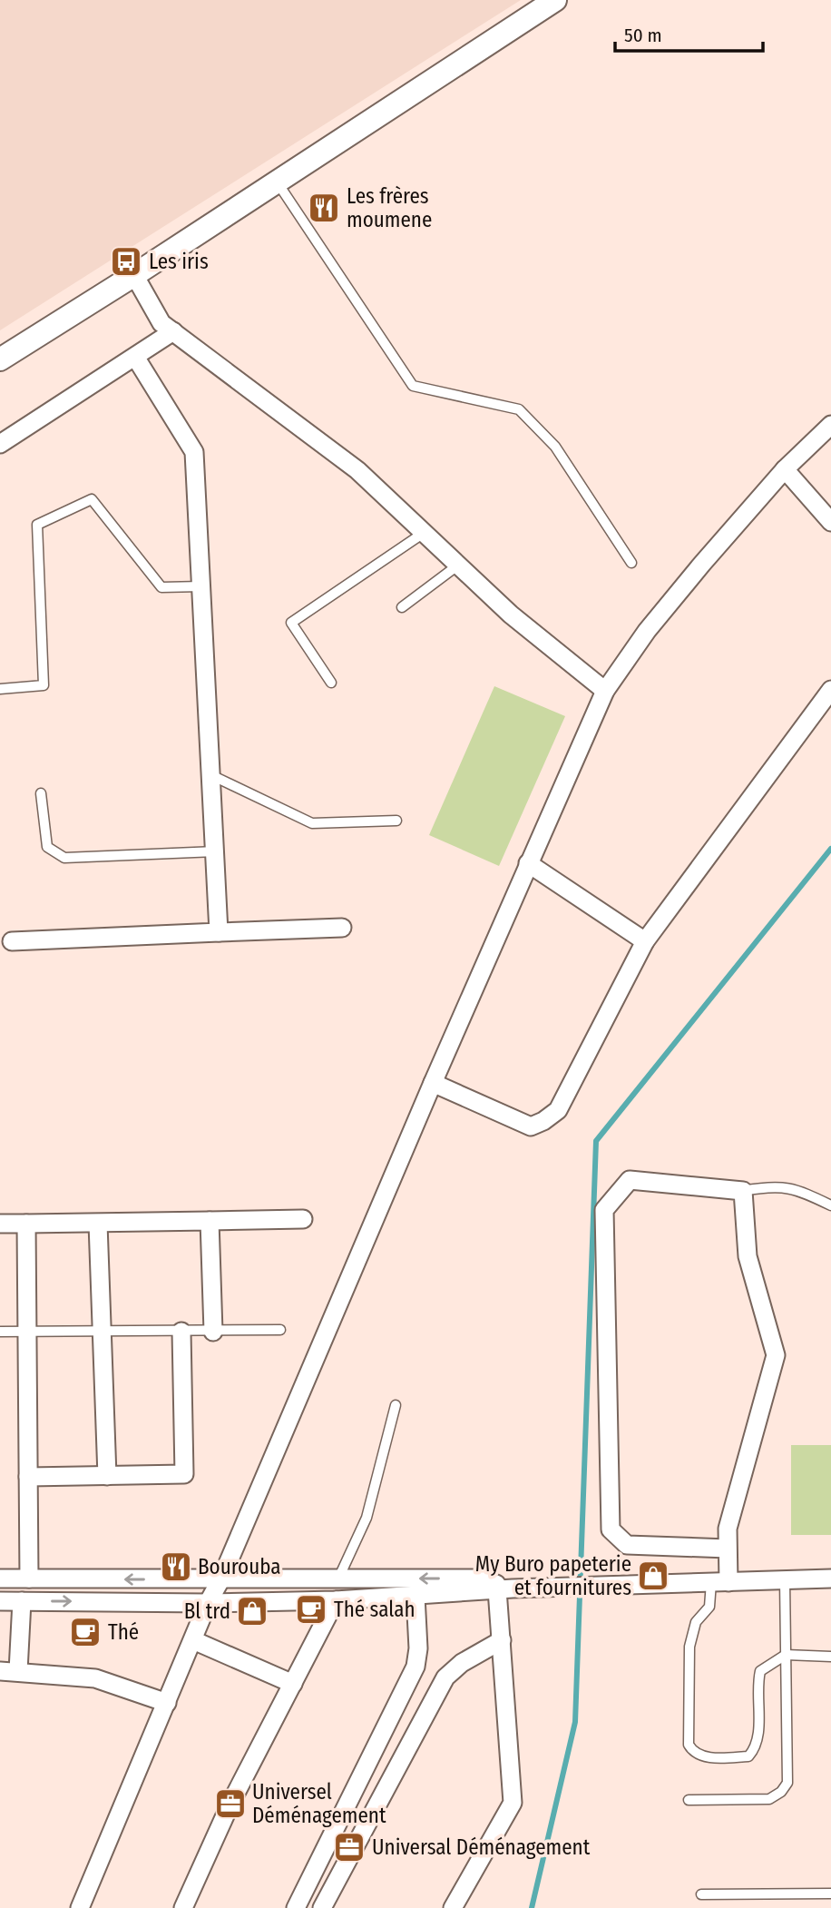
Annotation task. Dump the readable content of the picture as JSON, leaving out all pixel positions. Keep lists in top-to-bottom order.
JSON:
{
  "places": {
    "restaurant": ["Les frères moumene", "Bourouba"],
    "bus stop": ["Les iris"],
    "shop": ["My Buro papeterie et fournitures", "Bl trd"],
    "cafe": ["Thé salah", "Thé"],
    "office": ["Universel Déménagement", "Universal Déménagement"]
  },
  "scale_bar": "50 m"
}
